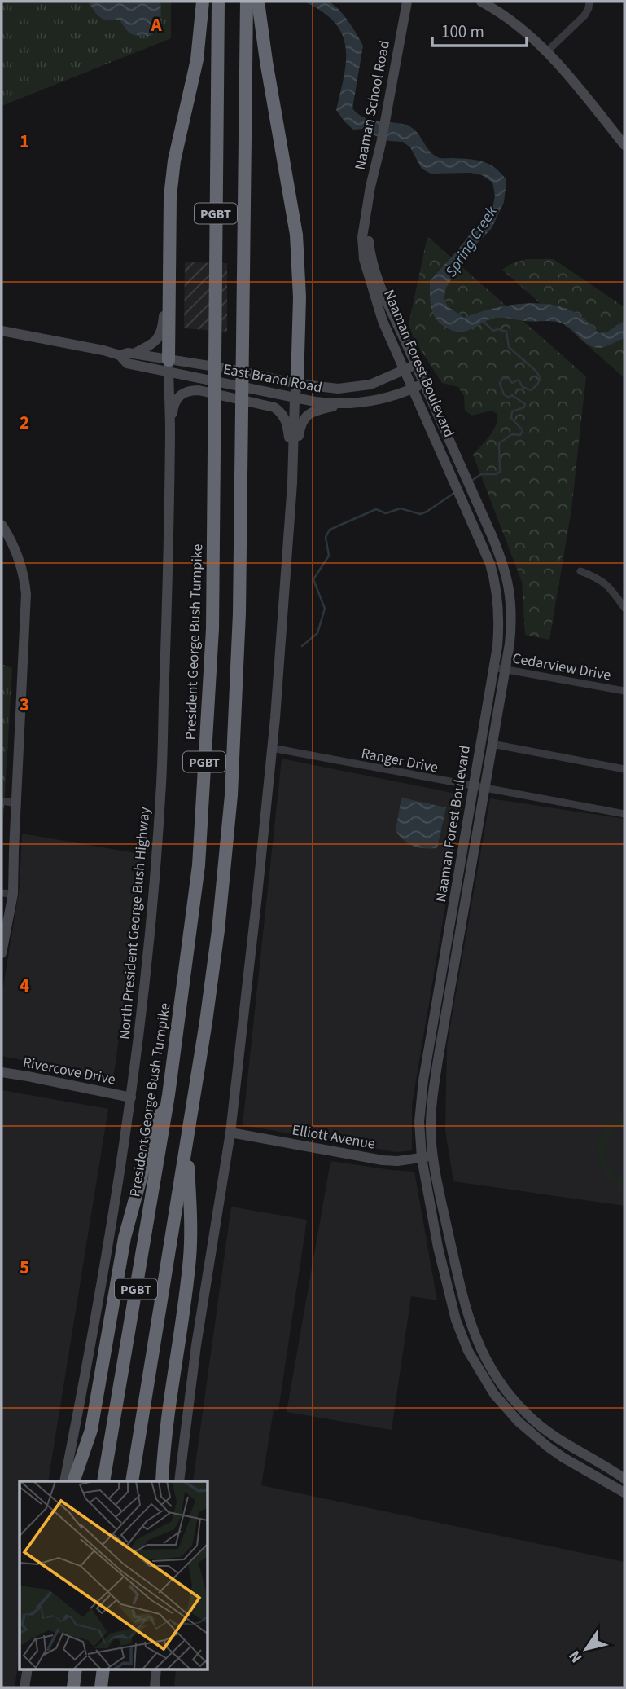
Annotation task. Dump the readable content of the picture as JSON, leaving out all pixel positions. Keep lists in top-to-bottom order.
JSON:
{
  "streets": {
    "highway": ["PGBT", "President George Bush Turnpike"],
    "main road": [
      "Naaman School Road",
      "Naaman Forest Boulevard",
      "East Brand Road",
      "North President George Bush Highway",
      "Rivercove Drive",
      "Elliott Avenue"
    ],
    "street": ["Cedarview Drive", "Ranger Drive"]
  },
  "crossings": [
    ["Naaman School Road", "Naaman Forest Boulevard"],
    ["Naaman Forest Boulevard", "East Brand Road"],
    ["Naaman Forest Boulevard", "Cedarview Drive"],
    ["Naaman Forest Boulevard", "Ranger Drive"],
    ["Naaman Forest Boulevard", "Elliott Avenue"],
    ["East Brand Road", "North President George Bush Highway"],
    ["North President George Bush Highway", "Rivercove Drive"]
  ],
  "water": ["Spring Creek"],
  "scale_bar": "100 m",
  "north": "bottom left",
  "grid": {
    "columns": ["A"],
    "rows": [
      "1",
      "2",
      "3",
      "4",
      "5"
    ]
  }
}
